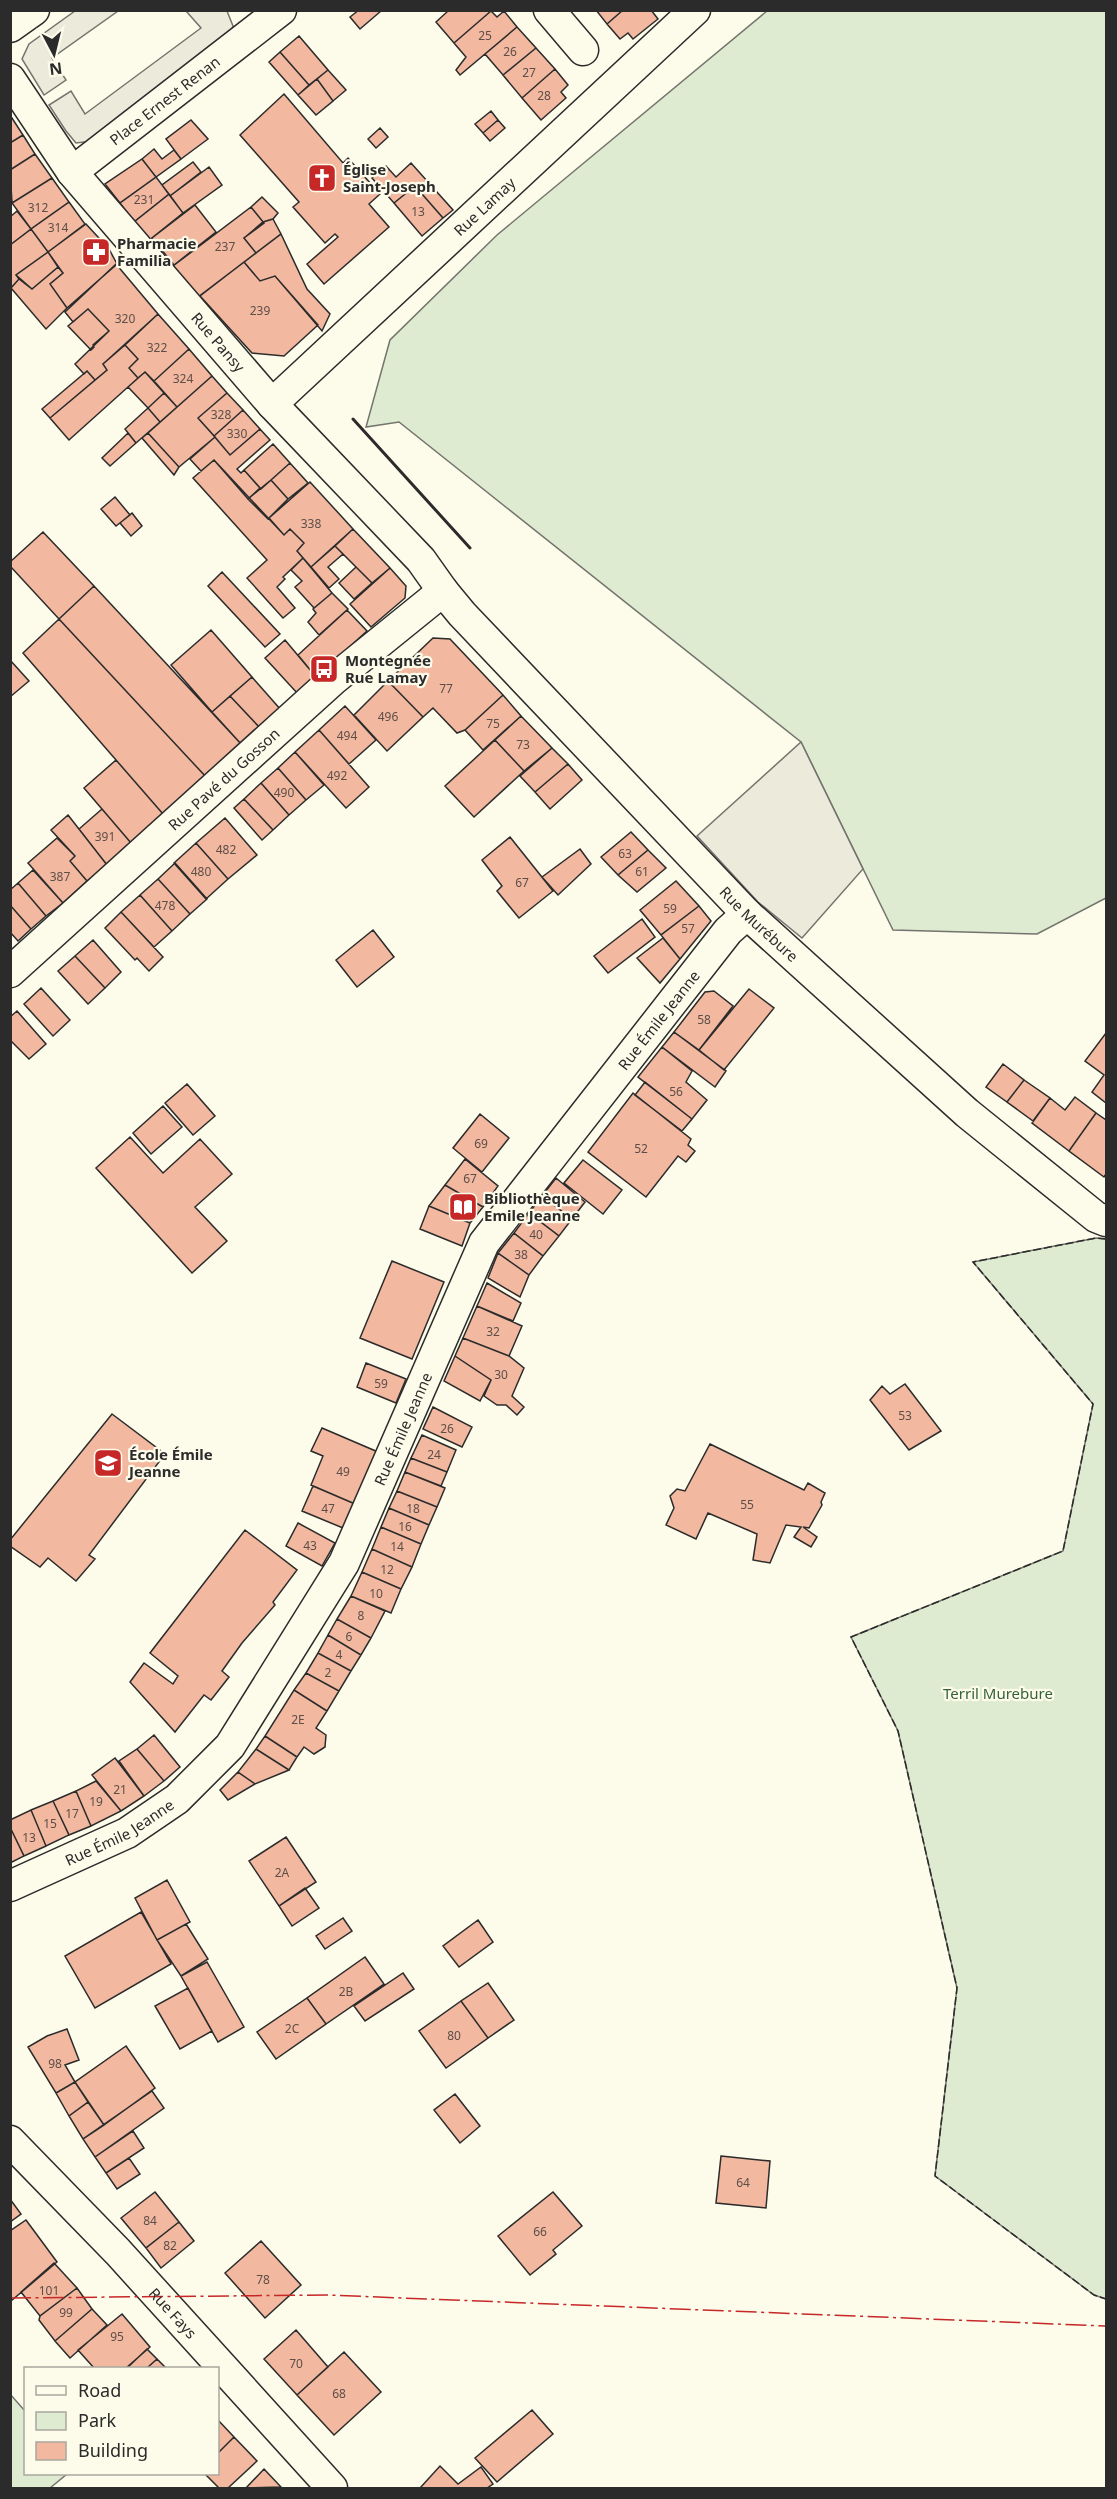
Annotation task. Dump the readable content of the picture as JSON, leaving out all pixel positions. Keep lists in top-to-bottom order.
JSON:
{
  "streets": {
    "street": [
      "Place Ernest Renan",
      "Rue Lamay",
      "Rue Pansy",
      "Rue Pavé du Gosson",
      "Rue Murébure",
      "Rue Émile Jeanne",
      "Rue Fays"
    ]
  },
  "crossings": [
    ["Place Ernest Renan", "Rue Pansy"],
    ["Rue Lamay", "Rue Pansy"],
    ["Rue Pansy", "Rue Pavé du Gosson"],
    ["Rue Pansy", "Rue Murébure"],
    ["Rue Pavé du Gosson", "Rue Murébure"],
    ["Rue Murébure", "Rue Émile Jeanne"]
  ],
  "parks": ["Terril Murebure"],
  "places": {
    "church": ["Église Saint-Joseph"],
    "pharmacy": ["Pharmacie Familia"],
    "bus stop": ["Montegnée Rue Lamay"],
    "library": ["Bibliothèque Emile Jeanne"],
    "school or university": ["École Émile Jeanne"]
  },
  "house_numbers": [
    "25",
    "26",
    "27",
    "28",
    "231",
    "312",
    "13",
    "314",
    "237",
    "239",
    "320",
    "322",
    "324",
    "328",
    "330",
    "338",
    "77",
    "496",
    "75",
    "494",
    "73",
    "492",
    "490",
    "391",
    "482",
    "63",
    "480",
    "61",
    "387",
    "67",
    "478",
    "59",
    "57",
    "58",
    "56",
    "69",
    "52",
    "67",
    "40",
    "38",
    "32",
    "30",
    "59",
    "53",
    "26",
    "24",
    "49",
    "55",
    "47",
    "18",
    "16",
    "43",
    "14",
    "12",
    "10",
    "8",
    "6",
    "4",
    "2",
    "2E",
    "21",
    "19",
    "17",
    "15",
    "13",
    "2A",
    "2B",
    "2C",
    "80",
    "98",
    "64",
    "84",
    "66",
    "82",
    "78",
    "101",
    "99",
    "95",
    "70",
    "68"
  ],
  "legend": ["Road", "Park", "Building"],
  "north": "bottom"
}
